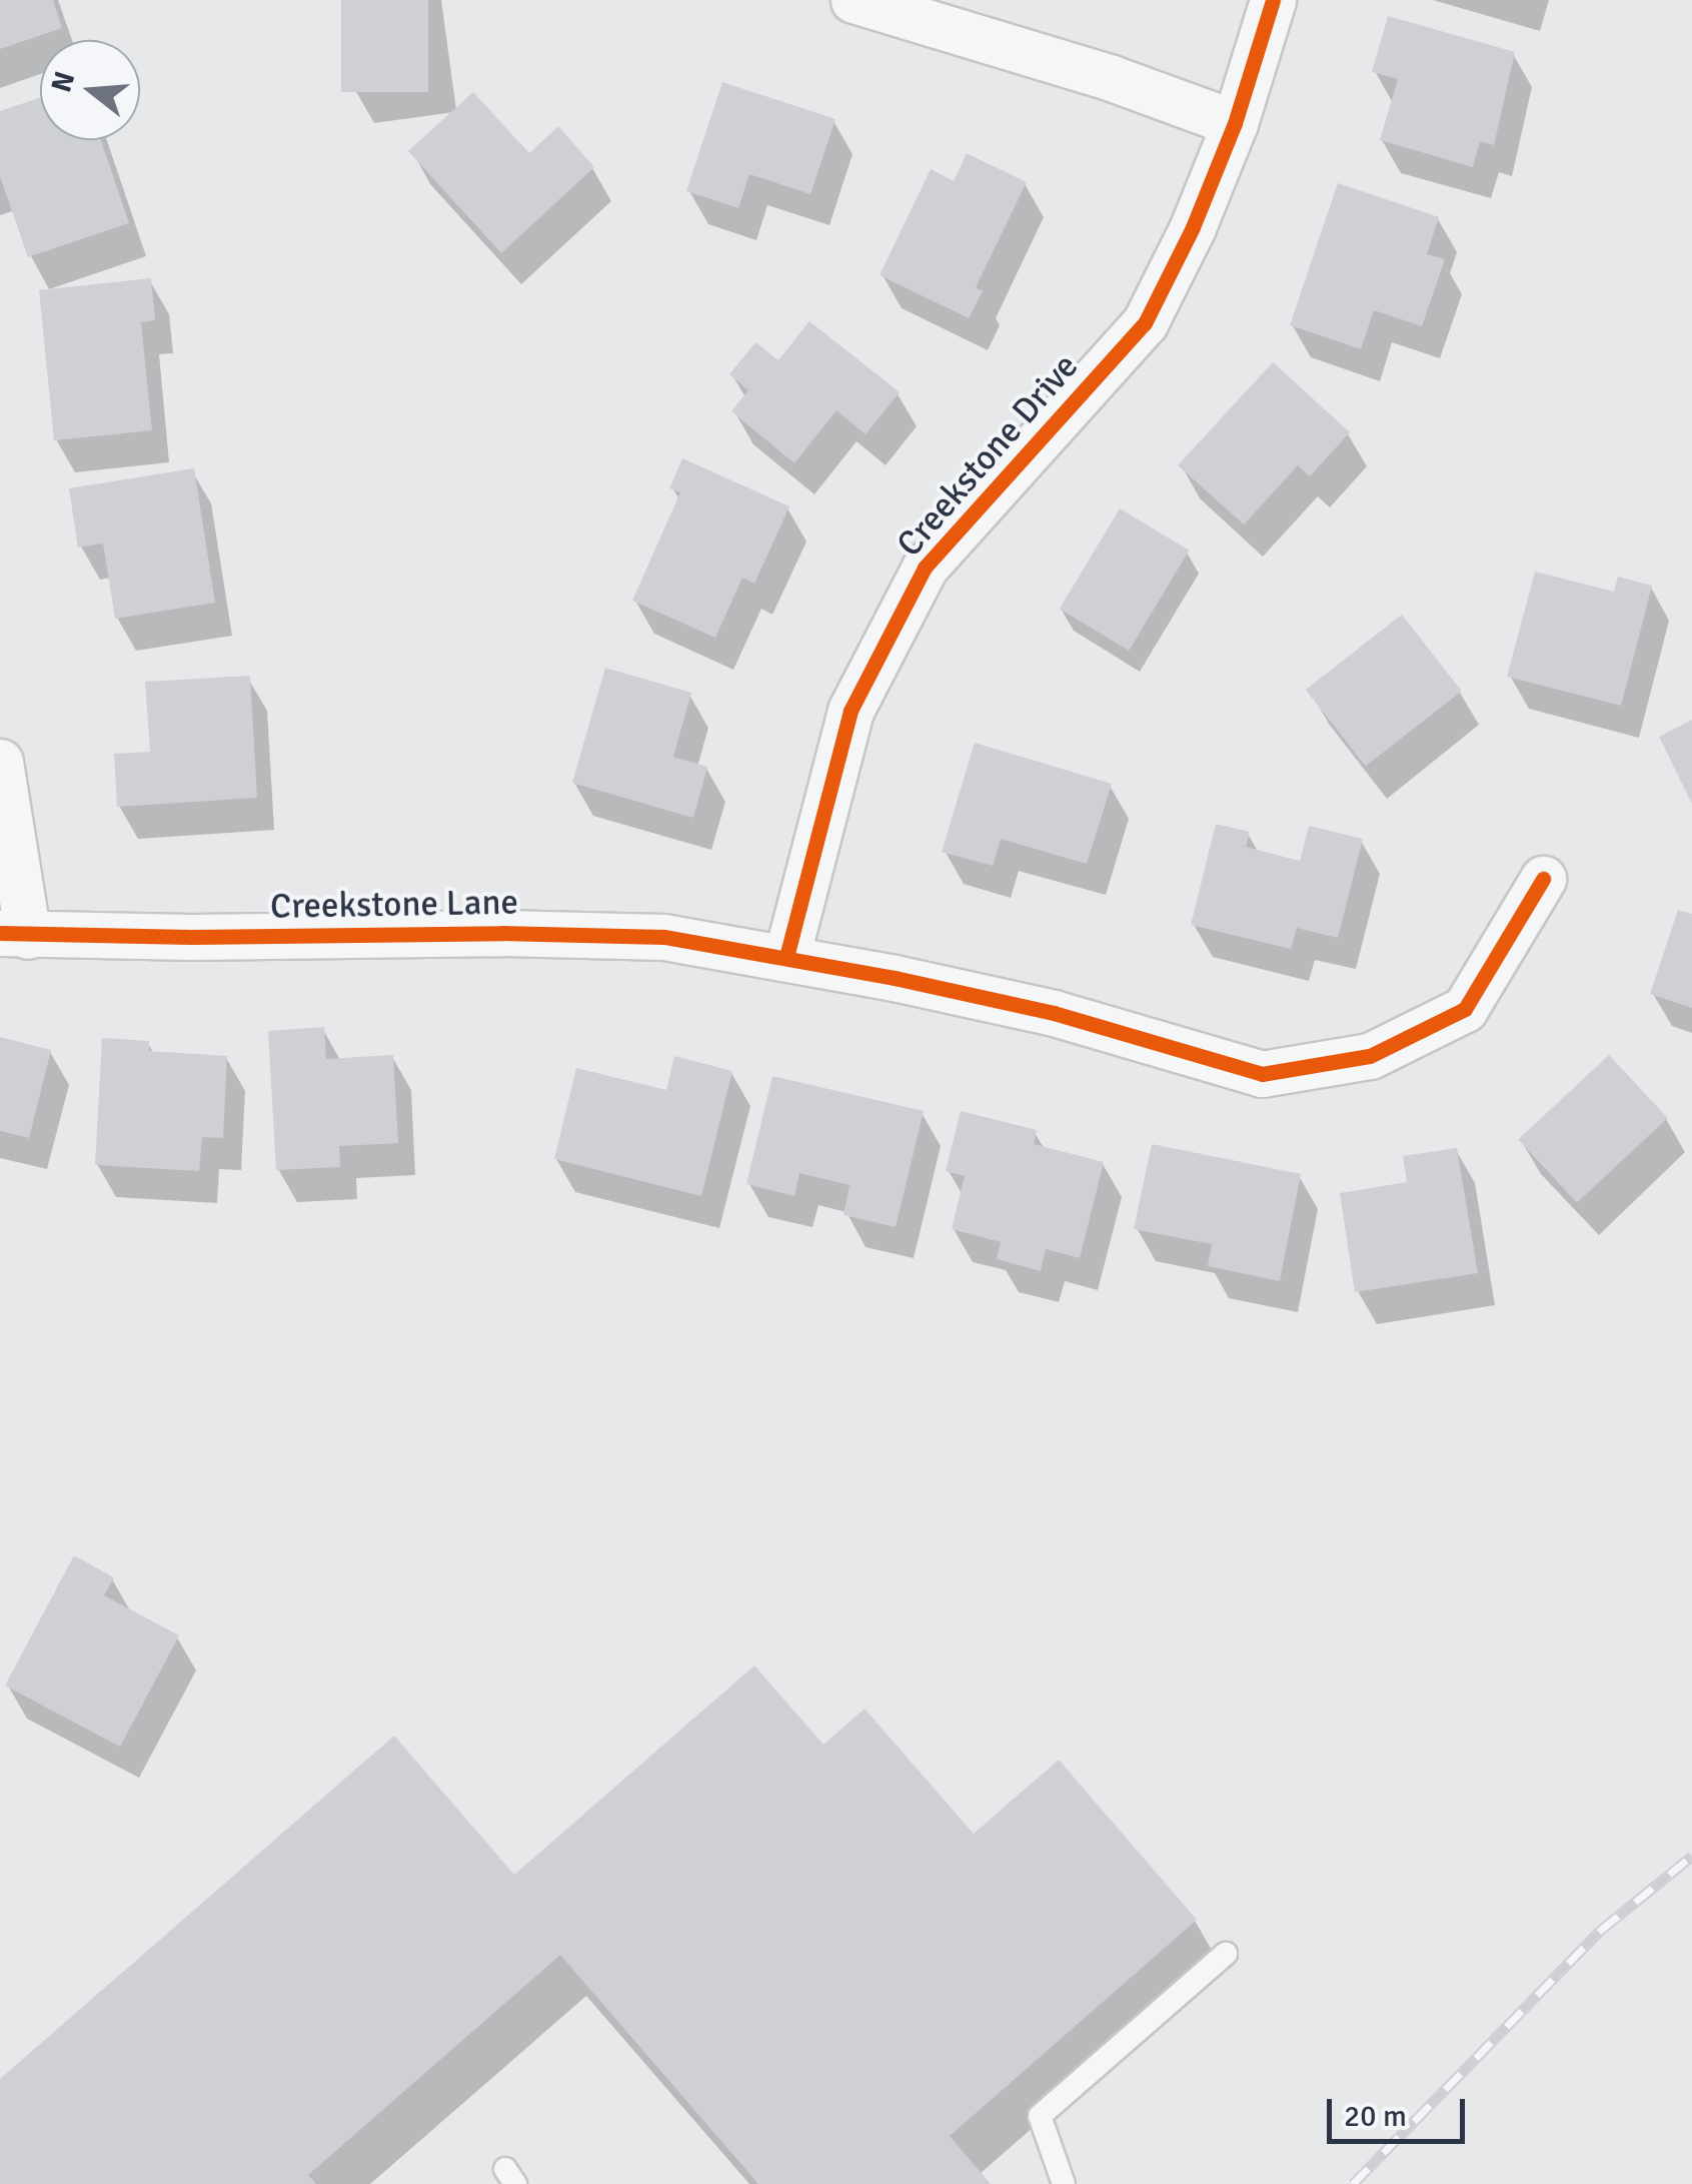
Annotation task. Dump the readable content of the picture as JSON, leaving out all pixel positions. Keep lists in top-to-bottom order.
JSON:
{
  "streets": {
    "street": ["Creekstone Drive", "Creekstone Lane"]
  },
  "crossings": [
    ["Creekstone Drive", "Creekstone Lane"]
  ],
  "scale_bar": "20 m",
  "north": "left"
}
